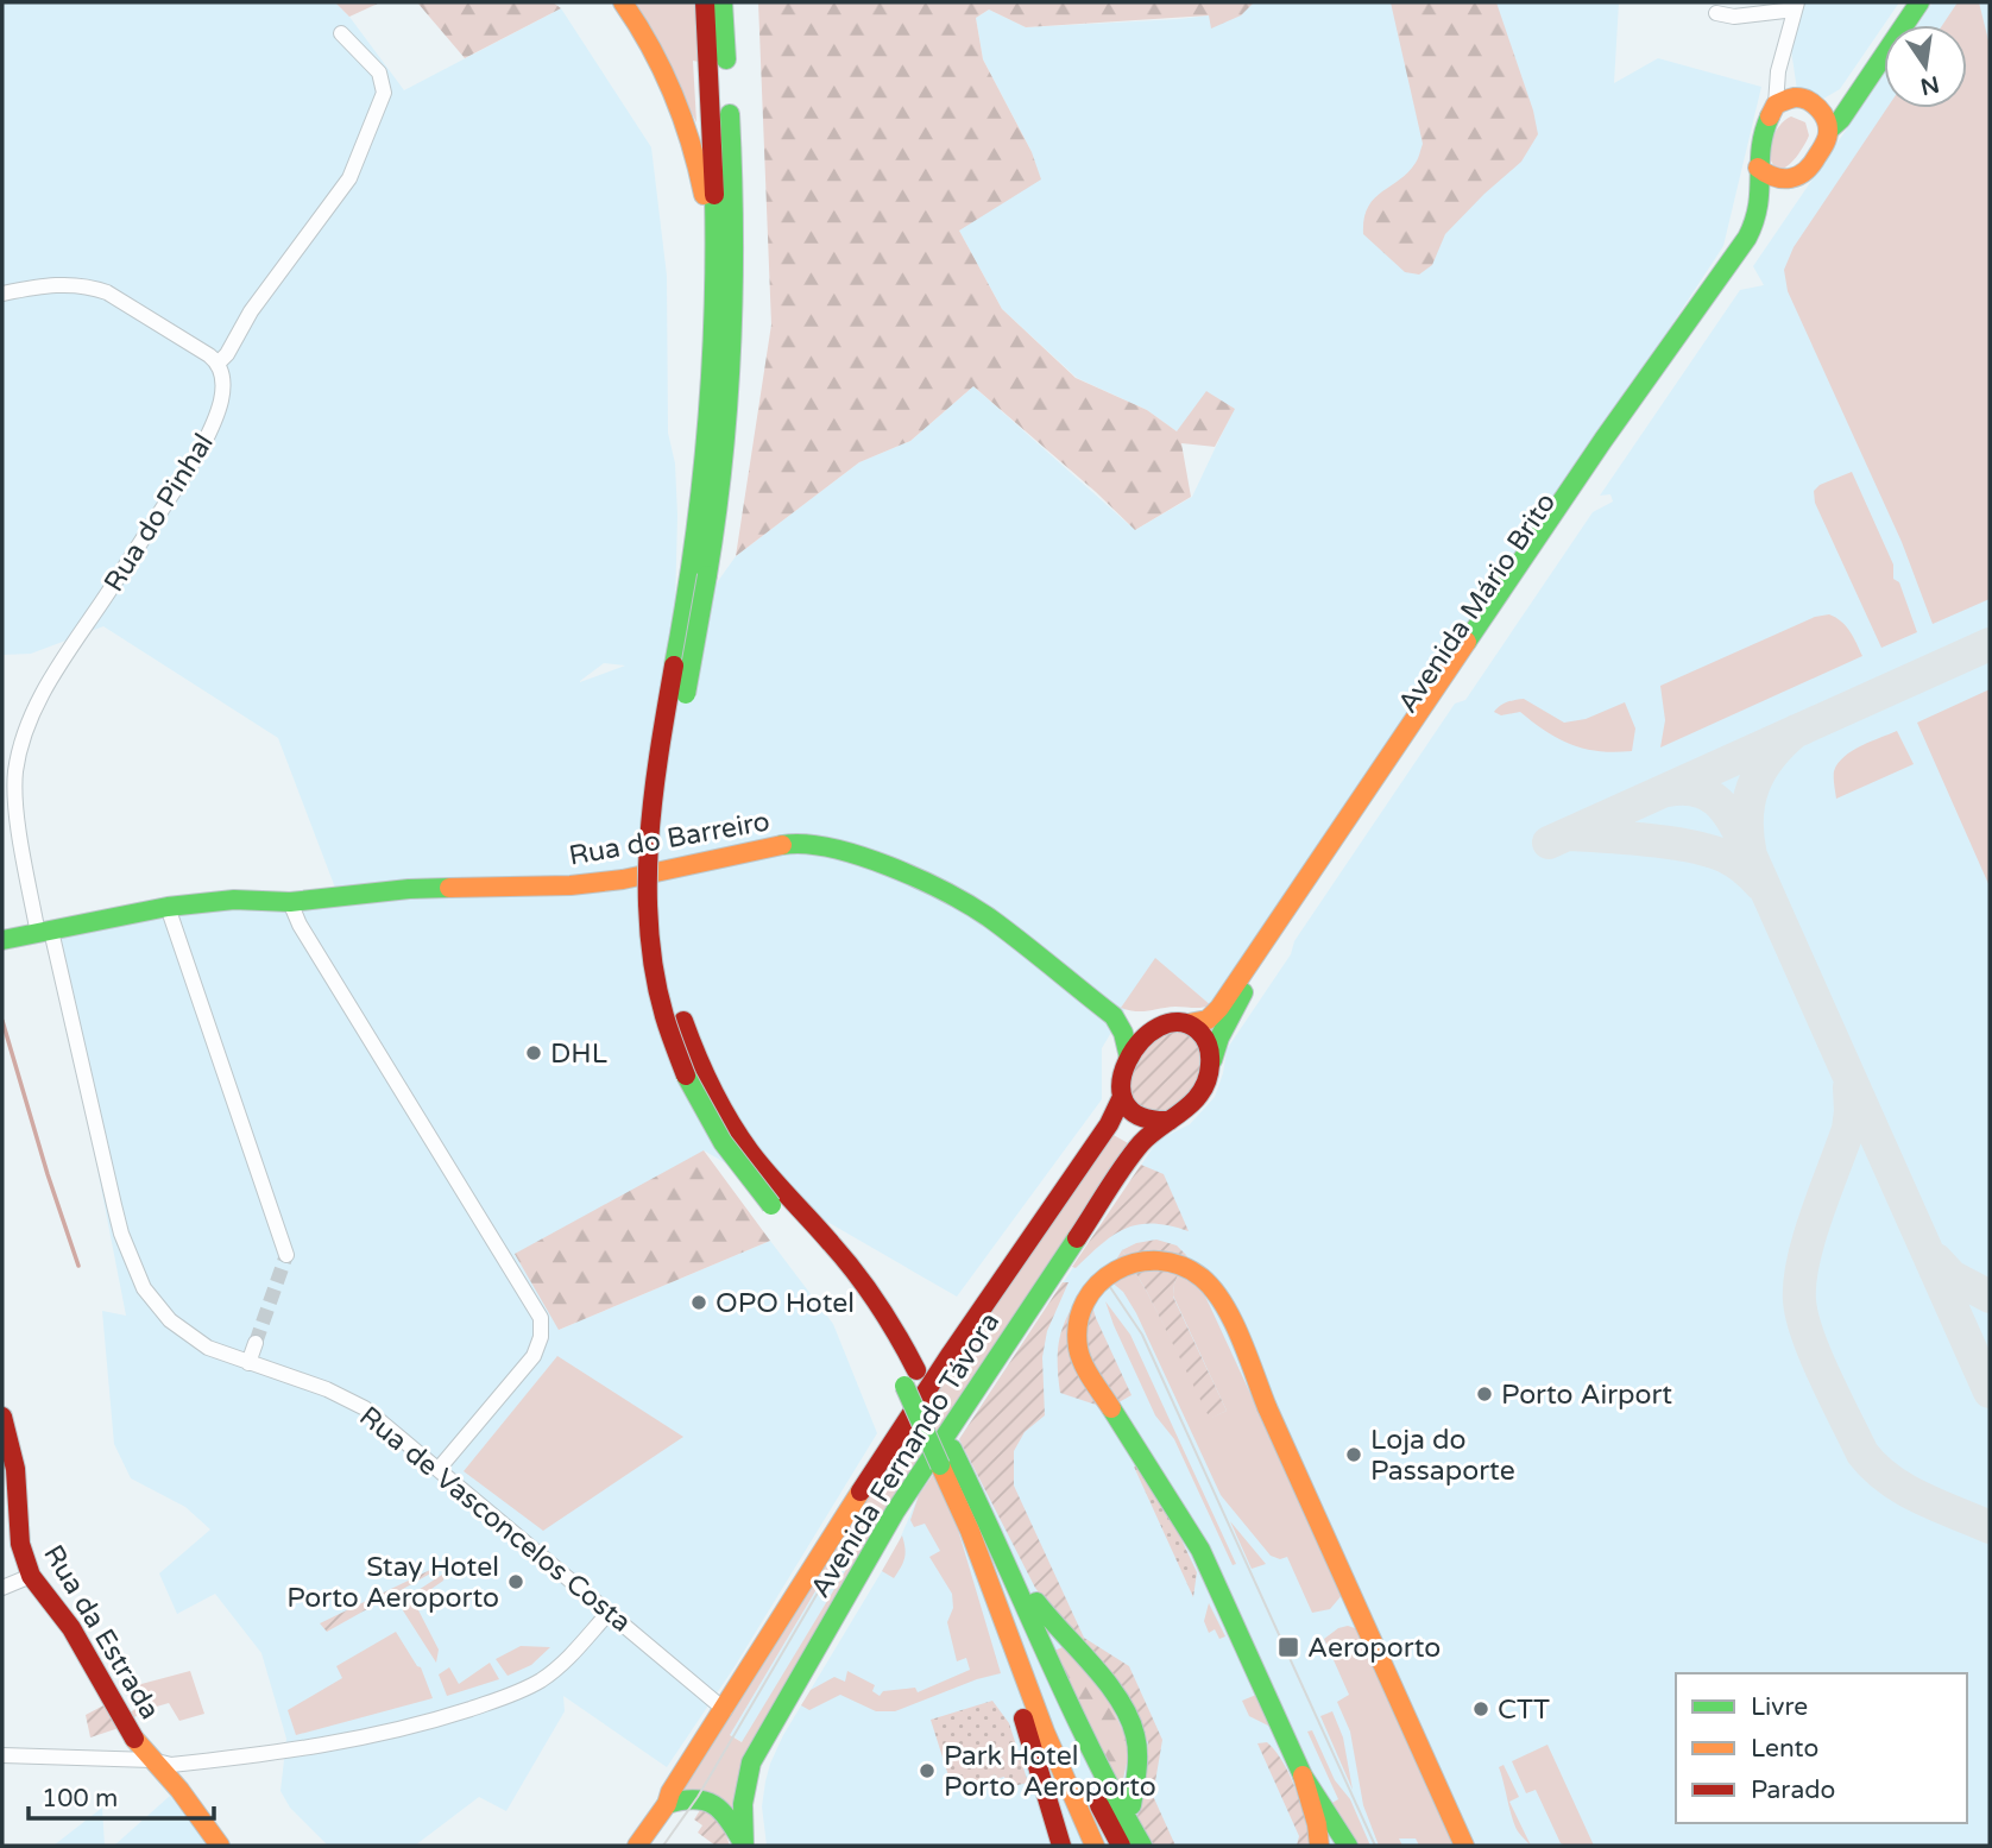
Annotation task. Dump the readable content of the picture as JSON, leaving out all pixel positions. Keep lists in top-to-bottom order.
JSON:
{
  "streets": {
    "main road": [
      "Avenida Mário Brito",
      "Rua do Barreiro",
      "Avenida Fernando Távora",
      "Rua da Estrada"
    ],
    "street": ["Rua do Pinhal", "Rua de Vasconcelos Costa"]
  },
  "crossings": [
    ["Rua do Pinhal", "Rua do Barreiro"],
    ["Rua do Pinhal", "Rua de Vasconcelos Costa"],
    ["Avenida Mário Brito", "Rua do Barreiro"],
    ["Avenida Mário Brito", "Avenida Fernando Távora"],
    ["Rua do Barreiro", "Avenida Fernando Távora"],
    ["Rua do Barreiro", "Rua de Vasconcelos Costa"],
    ["Avenida Fernando Távora", "Rua de Vasconcelos Costa"]
  ],
  "places": {
    "other": [
      "DHL",
      "OPO Hotel",
      "Porto Airport",
      "Loja do Passaporte",
      "Stay Hotel Porto Aeroporto",
      "CTT",
      "Park Hotel Porto Aeroporto"
    ],
    "transit": ["Aeroporto"]
  },
  "legend": ["Livre", "Lento", "Parado"],
  "scale_bar": "100 m",
  "north": "bottom"
}
